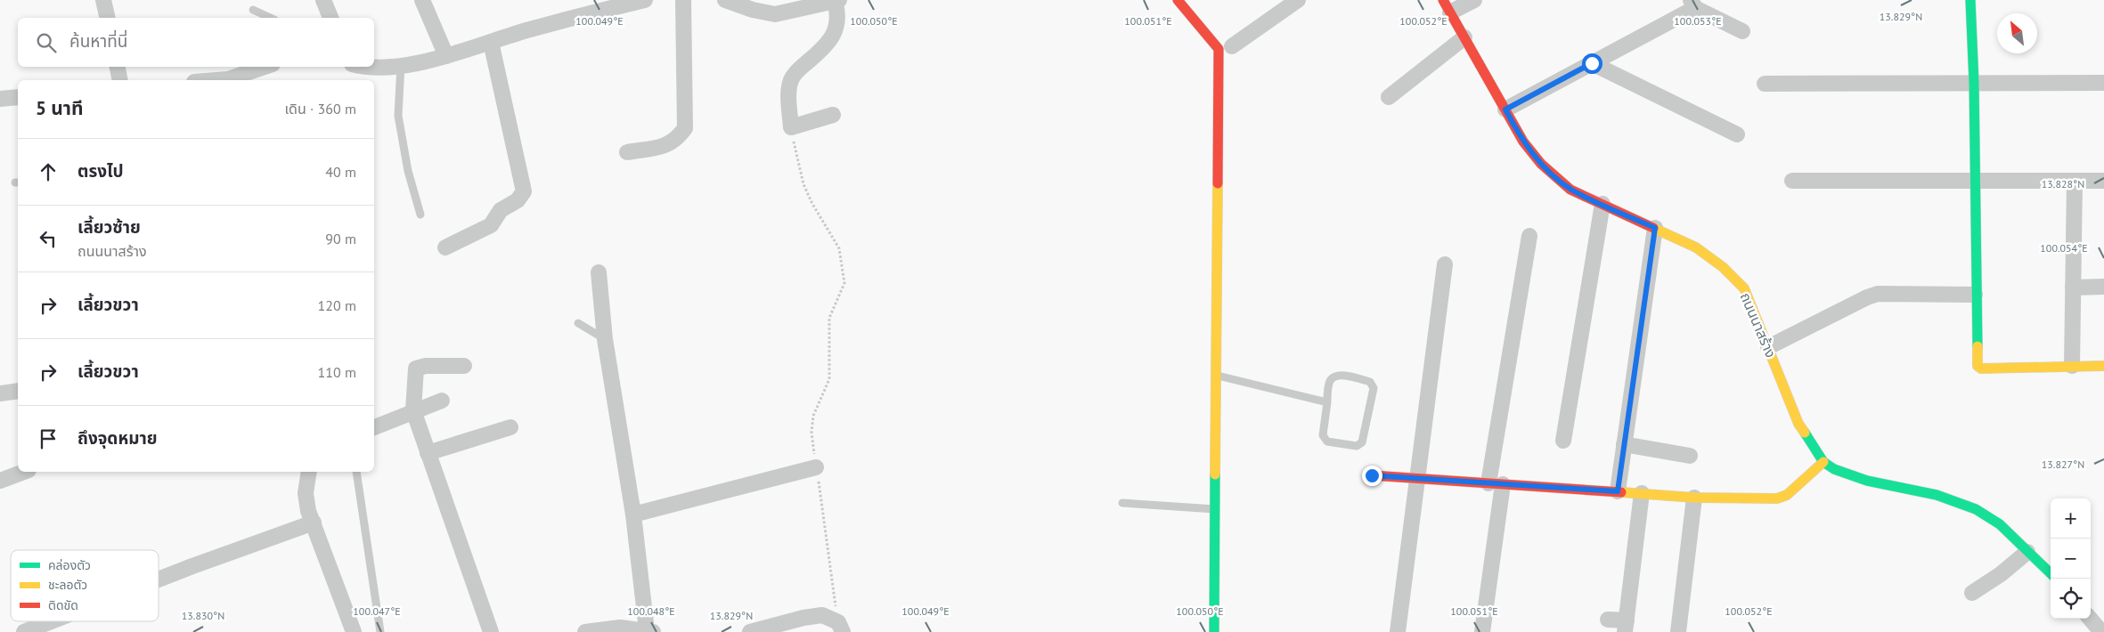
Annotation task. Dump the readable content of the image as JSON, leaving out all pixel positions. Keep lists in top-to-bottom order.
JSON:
{
  "streets": {
    "street": ["ถนนนาสร้าง"]
  },
  "legend": ["คล่องตัว", "ชะลอตัว", "ติดขัด"],
  "north": "top left",
  "page": {
    "search": "ค้นหาที่นี่",
    "heading": ["5 นาที", "เดิน · 360 m"],
    "list": [
      ["ตรงไป", "40 m"],
      ["เลี้ยวซ้าย", "ถนนนาสร้าง", "90 m"],
      ["เลี้ยวขวา", "120 m"],
      ["เลี้ยวขวา", "110 m"],
      "ถึงจุดหมาย"
    ],
    "map_buttons": ["+", "−"]
  },
  "coordinates": [
    "13.829°N",
    "100.049°E",
    "100.050°E",
    "100.051°E",
    "100.052°E",
    "100.053°E",
    "13.828°N",
    "100.054°E",
    "13.827°N",
    "100.047°E",
    "100.048°E",
    "13.830°N"
  ]
}
